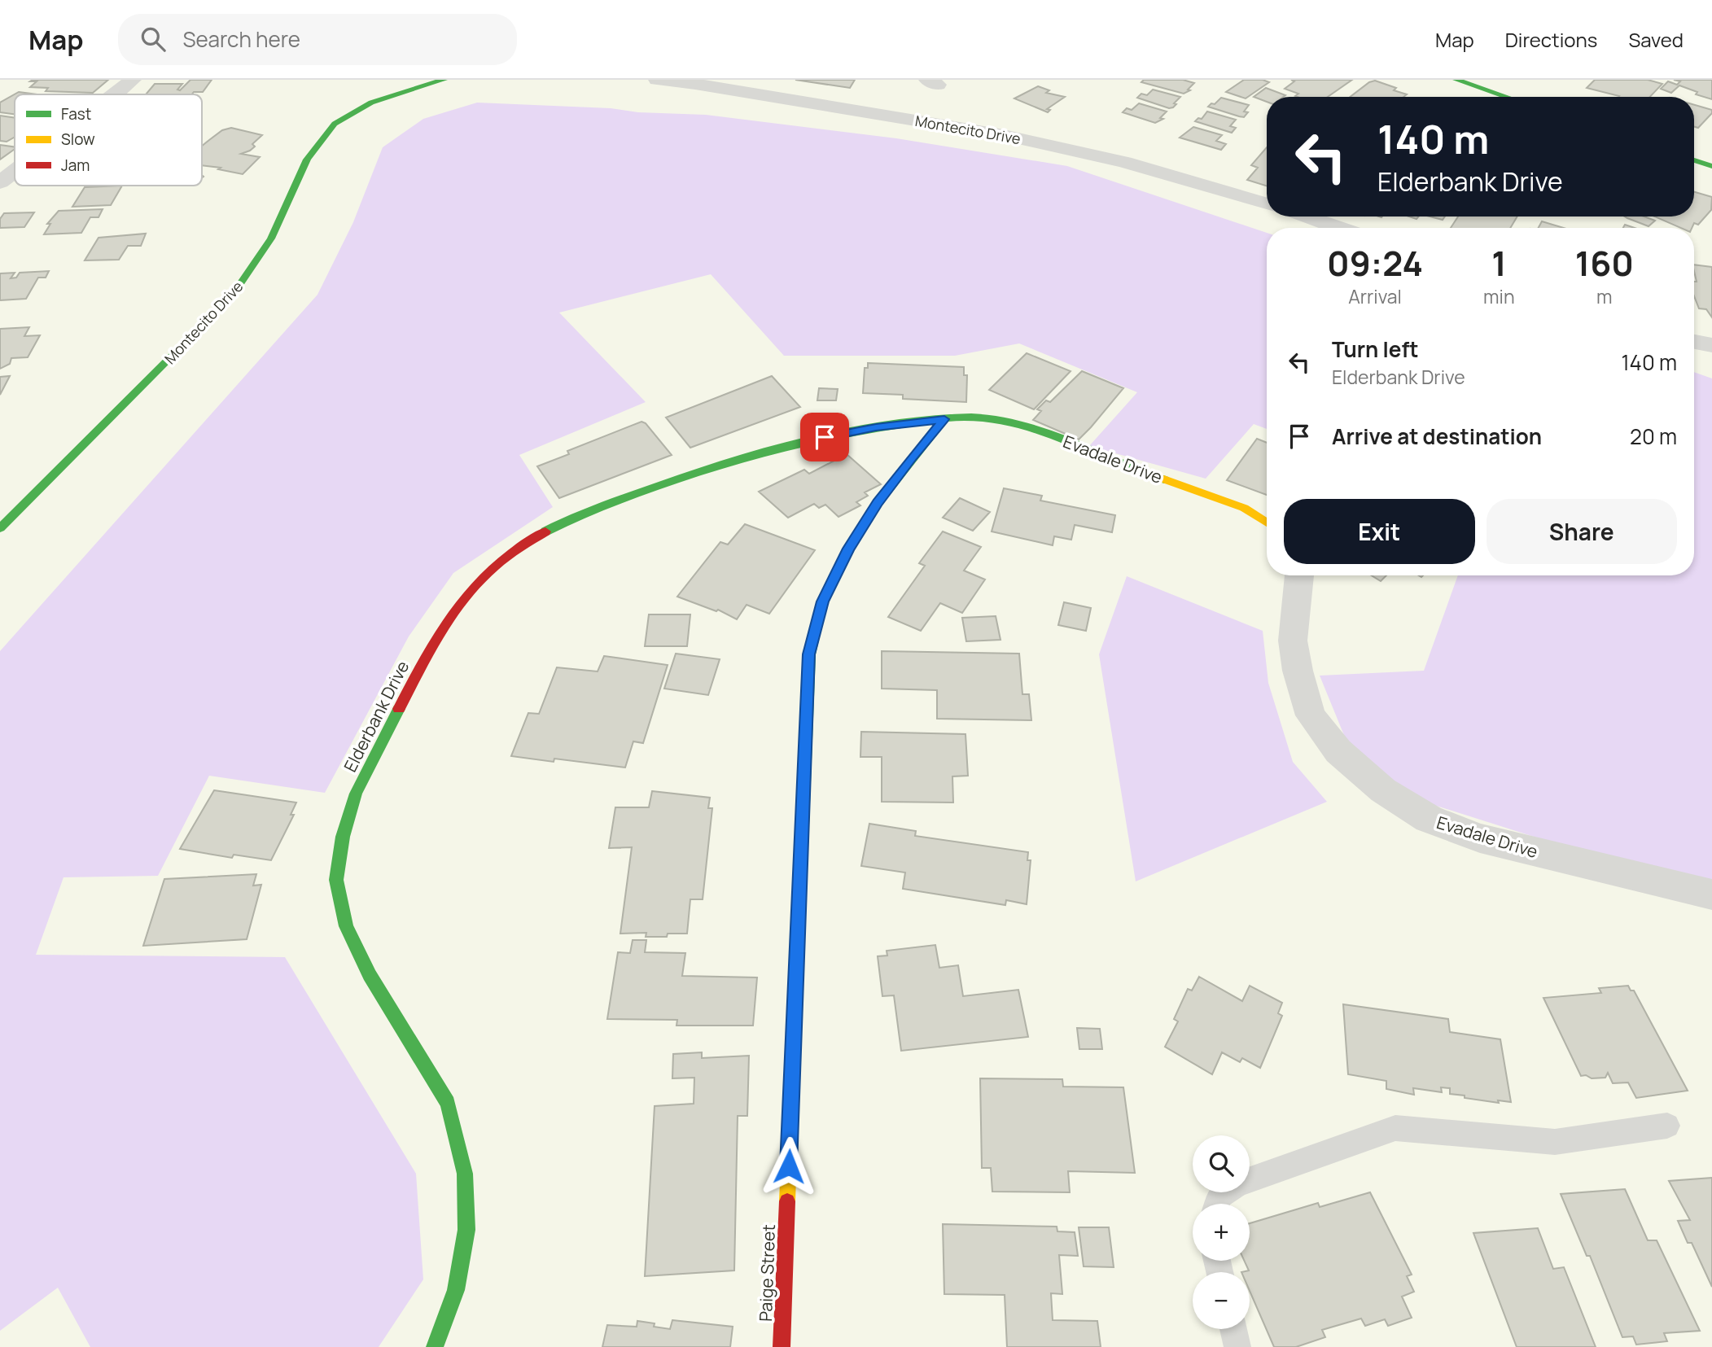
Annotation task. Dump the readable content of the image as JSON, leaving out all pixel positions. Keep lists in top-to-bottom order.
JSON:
{
  "streets": {
    "street": [
      "Montecito Drive",
      "Evadale Drive",
      "Elderbank Drive",
      "Paige Street"
    ]
  },
  "crossings": [
    ["Evadale Drive", "Elderbank Drive"],
    ["Evadale Drive", "Paige Street"],
    ["Elderbank Drive", "Paige Street"]
  ],
  "legend": ["Fast", "Slow", "Jam"],
  "page": {
    "header": "Map",
    "search": "Search here",
    "nav": ["Map", "Directions", "Saved"],
    "turn": ["140 m", "Elderbank Drive"],
    "eta": [
      "09:24",
      "Arrival",
      "1",
      "min",
      "160",
      "m"
    ],
    "list": [
      {
        "name": "Turn left",
        "note": "Elderbank Drive",
        "value": "140 m"
      },
      {
        "name": "Arrive at destination",
        "value": "20 m"
      }
    ],
    "buttons": ["Exit", "Share"],
    "map_buttons": ["+", "−"]
  }
}
